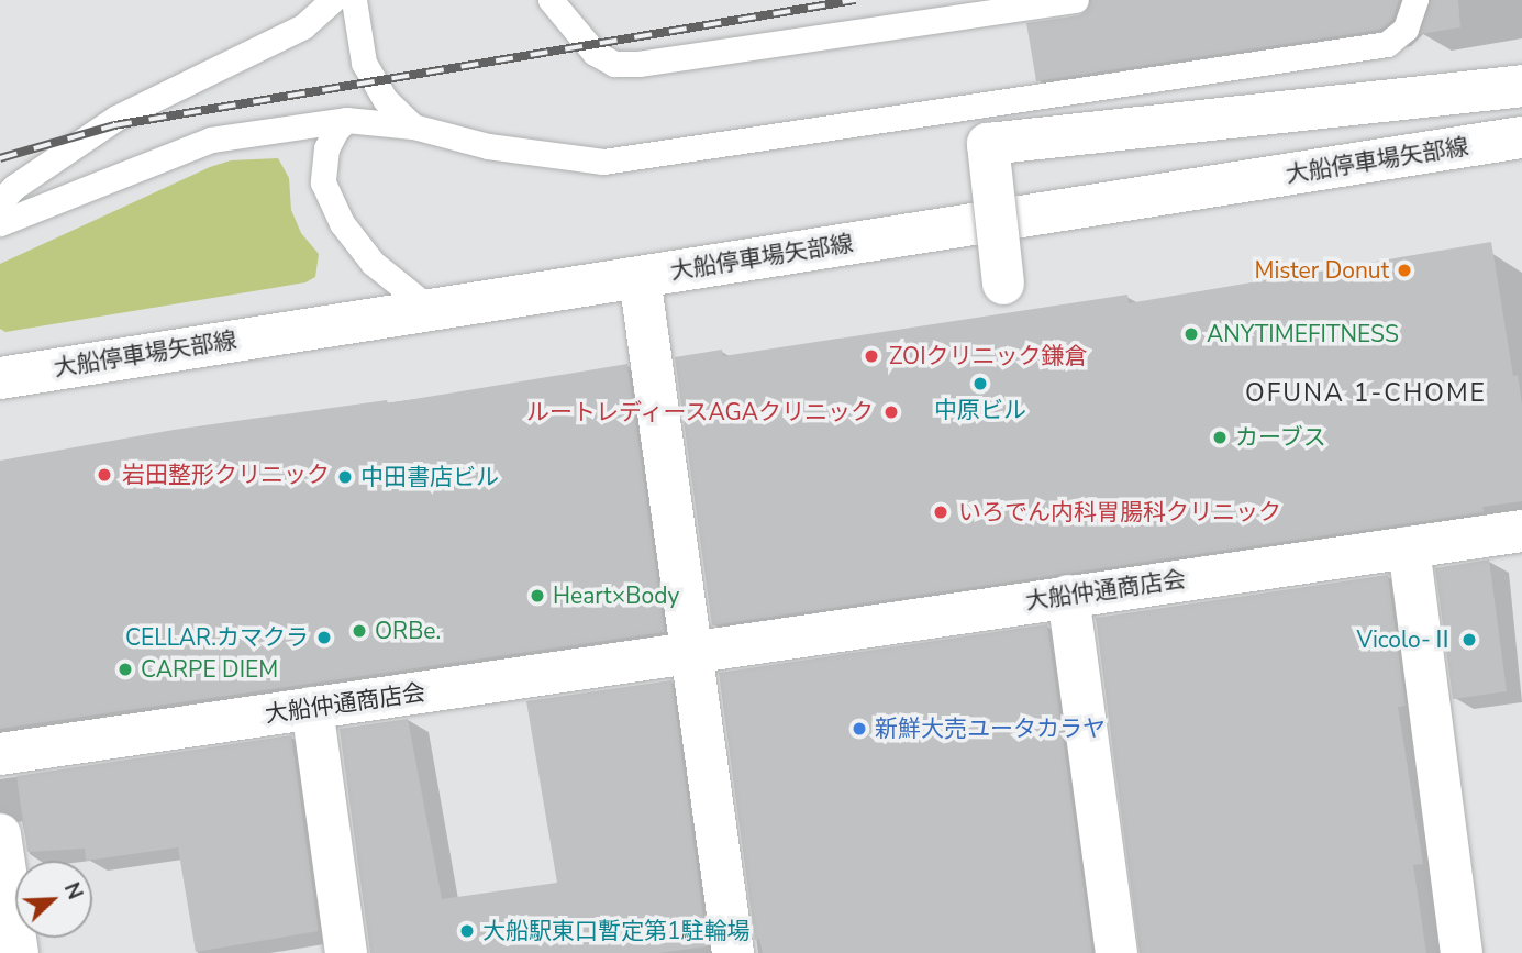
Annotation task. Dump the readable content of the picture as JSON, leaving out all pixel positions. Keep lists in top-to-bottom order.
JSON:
{
  "streets": {
    "street": ["大船停車場矢部線", "大船仲通商店会"]
  },
  "districts": ["OFUNA 1-CHOME"],
  "places": [
    "Mister Donut",
    "ANYTIMEFITNESS",
    "ZOIクリニック鎌倉",
    "中原ビル",
    "ルートレディースAGAクリニック",
    "カーブス",
    "岩田整形クリニック",
    "中田書店ビル",
    "いろでん内科胃腸科クリニック",
    "Heart×Body",
    "ORBe.",
    "CELLAR.カマクラ",
    "Vicolo-Ⅱ",
    "CARPE DIEM",
    "新鮮大売ユータカラヤ",
    "大船駅東口暫定第1駐輪場"
  ],
  "north": "top right"
}
